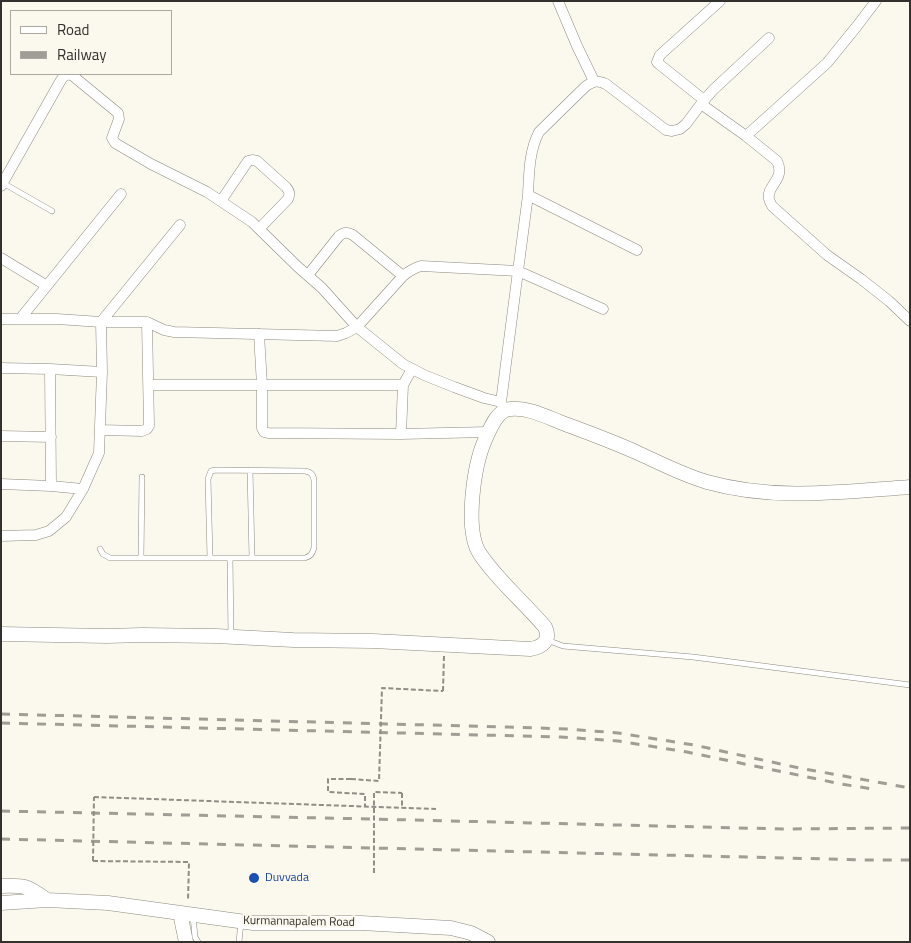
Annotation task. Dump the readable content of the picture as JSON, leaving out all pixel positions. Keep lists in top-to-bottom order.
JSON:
{
  "streets": {
    "street": ["Kurmannapalem Road"]
  },
  "places": ["Duvvada"],
  "legend": ["Road", "Railway"]
}
